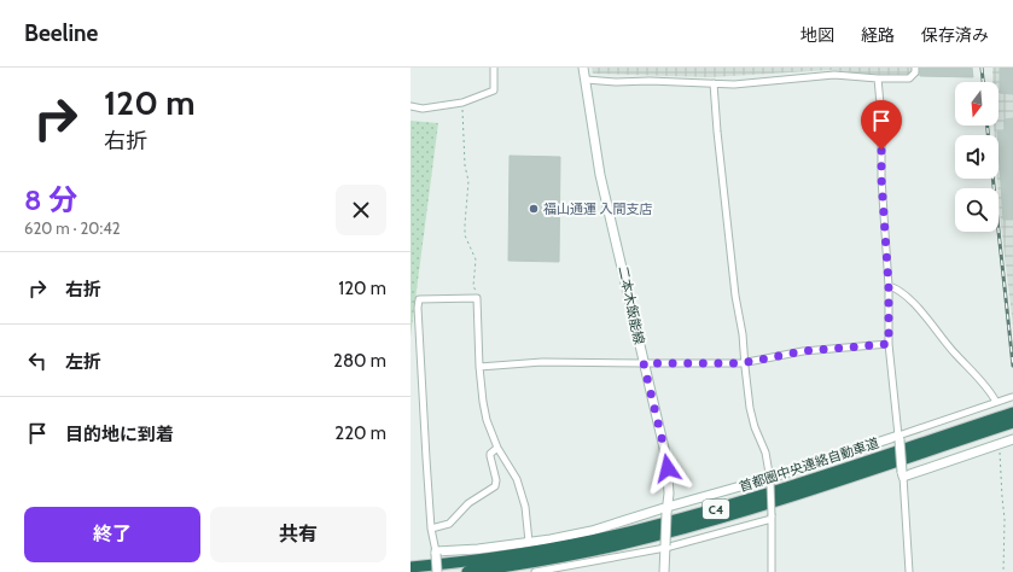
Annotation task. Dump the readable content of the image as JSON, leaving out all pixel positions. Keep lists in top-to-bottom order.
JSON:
{
  "streets": {
    "highway": ["首都圏中央連絡自動車道", "C4"],
    "street": ["二本木飯能線"]
  },
  "places": ["福山通運 入間支店"],
  "north": "bottom",
  "page": {
    "header": "Beeline",
    "nav": ["地図", "経路", "保存済み"],
    "turn": ["120 m", "右折"],
    "heading": ["8 分", "620 m · 20:42"],
    "list": [
      {
        "name": "右折",
        "value": "120 m"
      },
      {
        "name": "左折",
        "value": "280 m"
      },
      {
        "name": "目的地に到着",
        "value": "220 m"
      }
    ],
    "buttons": ["終了", "共有"]
  }
}
